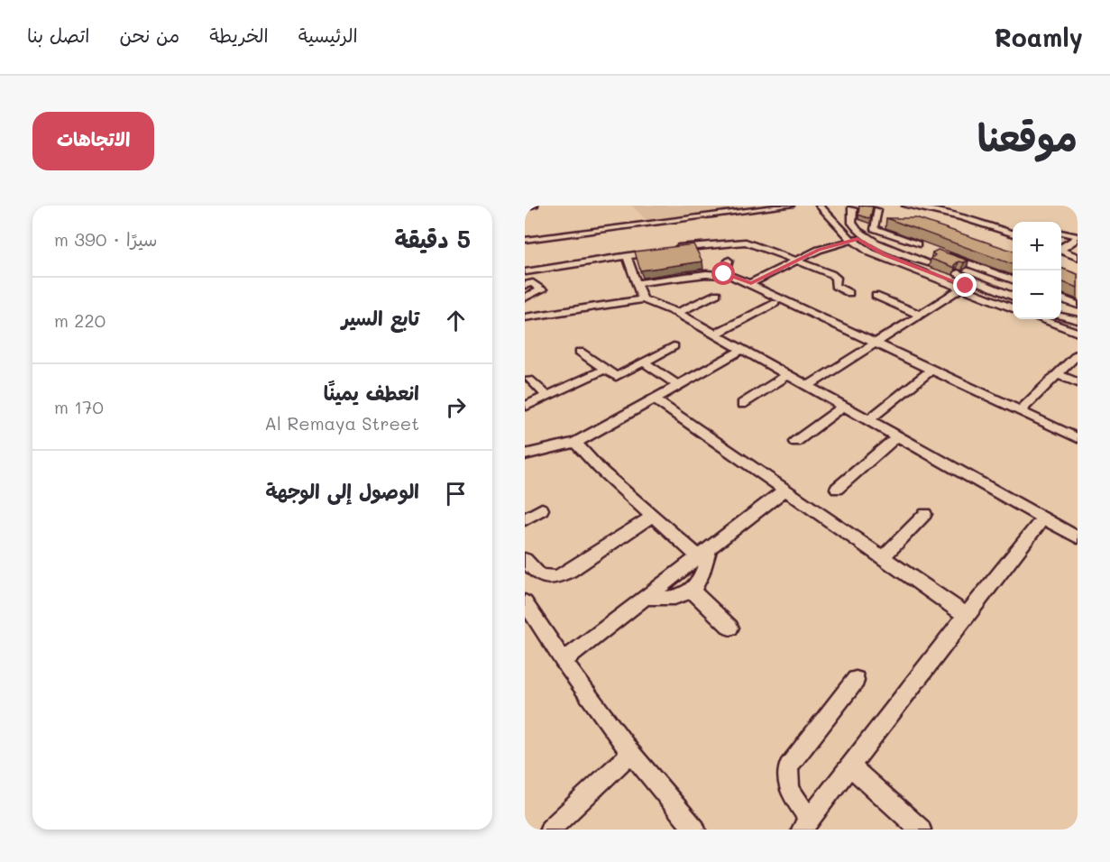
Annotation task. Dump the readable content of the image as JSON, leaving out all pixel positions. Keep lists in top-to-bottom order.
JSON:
{
  "page": {
    "header": "Roamly",
    "nav": [
      "الرئيسية",
      "الخريطة",
      "من نحن",
      "اتصل بنا"
    ],
    "title": "موقعنا",
    "buttons": "الاتجاهات",
    "heading": ["5 دقيقة", "سيرًا · 390 m"],
    "map_buttons": ["+", "−"],
    "list": [
      ["تابع السير", "220 m"],
      ["انعطف يمينًا", "Al Remaya Street", "170 m"],
      "الوصول إلى الوجهة"
    ]
  }
}
